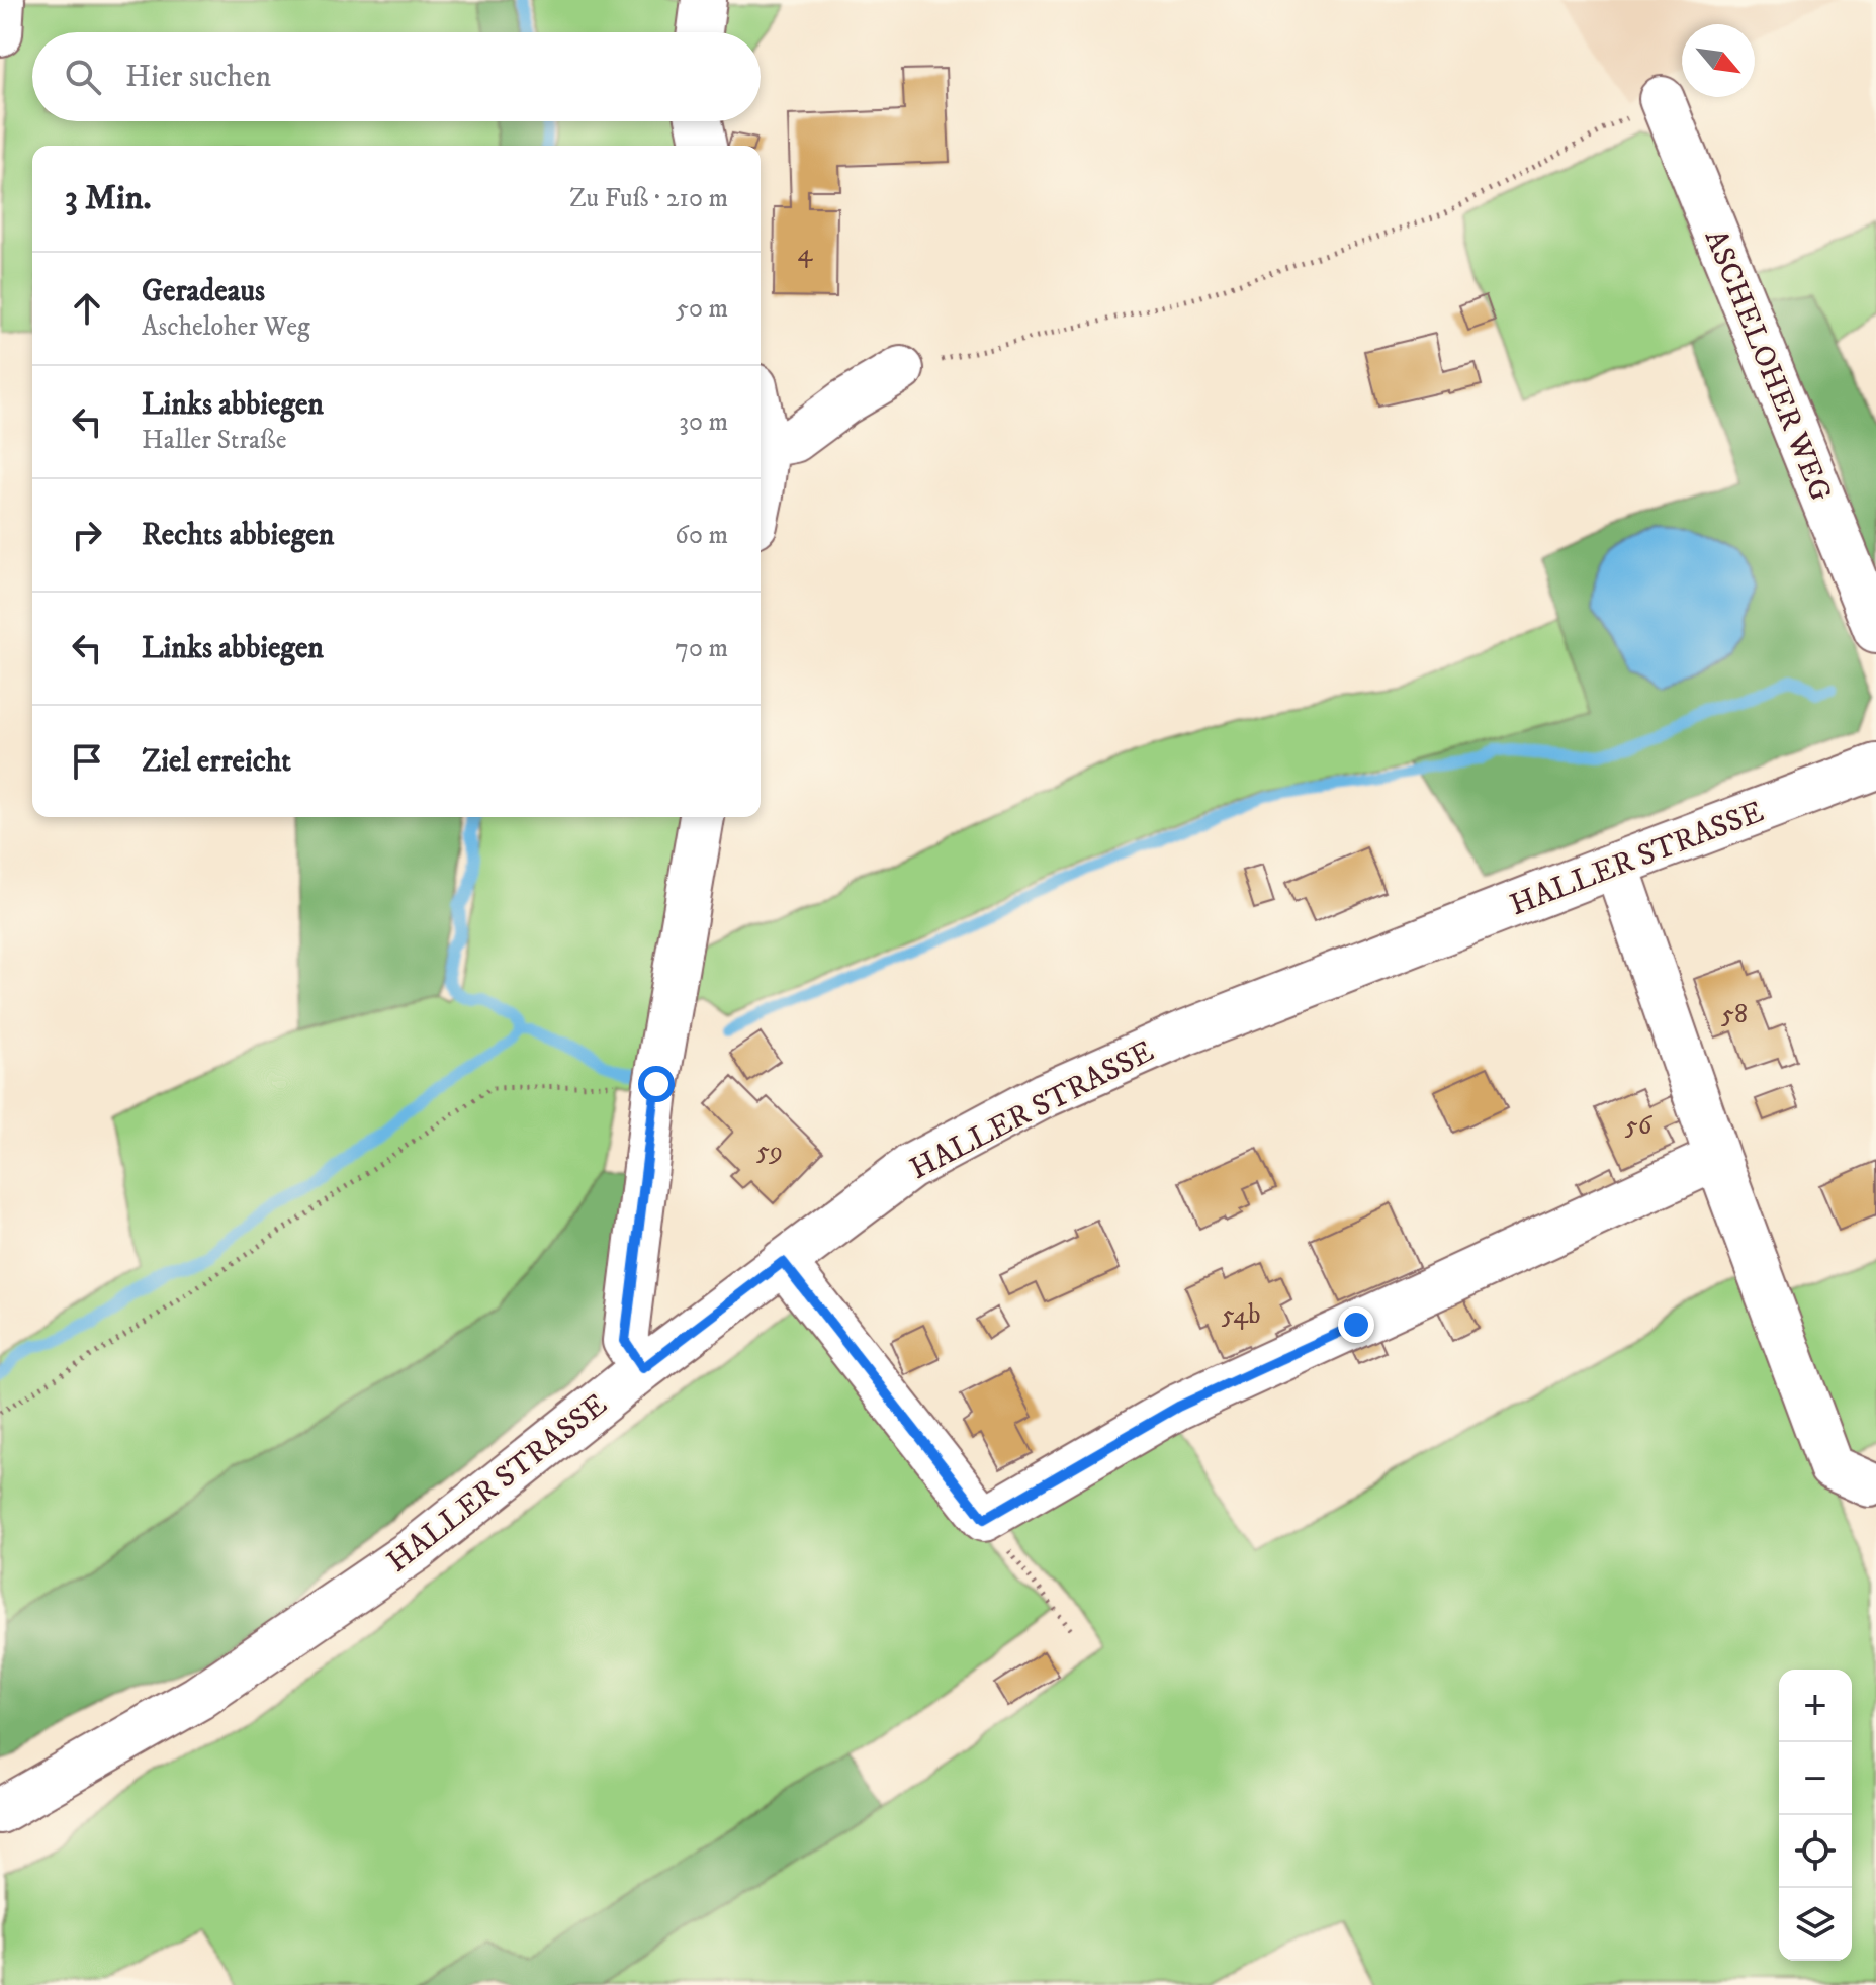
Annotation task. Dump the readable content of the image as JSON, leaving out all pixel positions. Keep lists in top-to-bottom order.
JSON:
{
  "streets": {
    "street": ["ASCHELOHER WEG", "HALLER STRASSE"]
  },
  "house_numbers": [
    "4",
    "58",
    "56",
    "59",
    "54b"
  ],
  "north": "bottom right",
  "page": {
    "search": "Hier suchen",
    "heading": ["3 Min.", "Zu Fuß · 210 m"],
    "list": [
      ["Geradeaus", "Ascheloher Weg", "50 m"],
      ["Links abbiegen", "Haller Straße", "30 m"],
      ["Rechts abbiegen", "60 m"],
      ["Links abbiegen", "70 m"],
      "Ziel erreicht"
    ],
    "map_buttons": ["+", "−"]
  }
}
